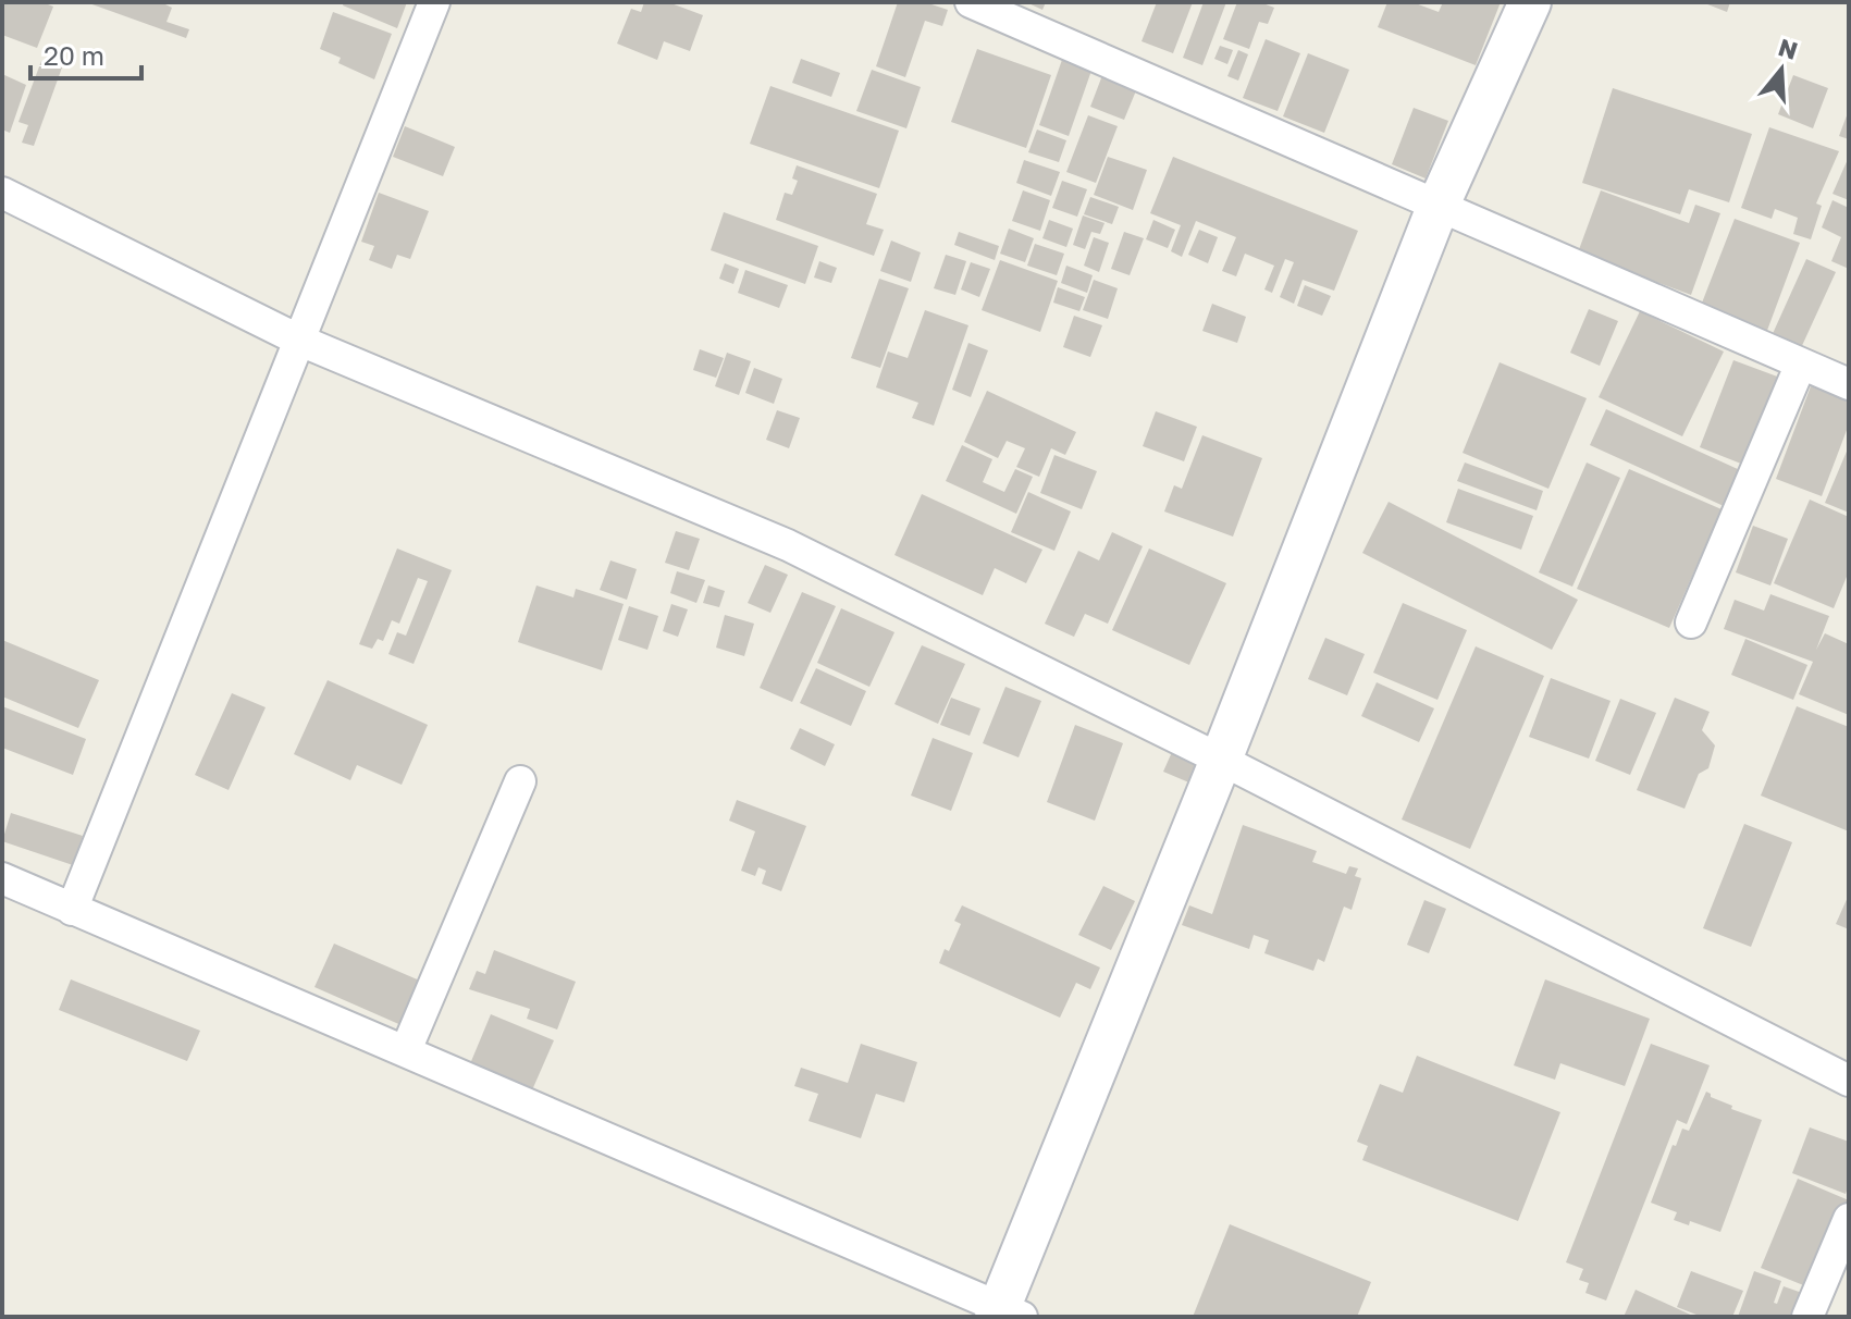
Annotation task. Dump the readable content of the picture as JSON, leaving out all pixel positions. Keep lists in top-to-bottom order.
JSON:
{
  "scale_bar": "20 m",
  "north": "top"
}
